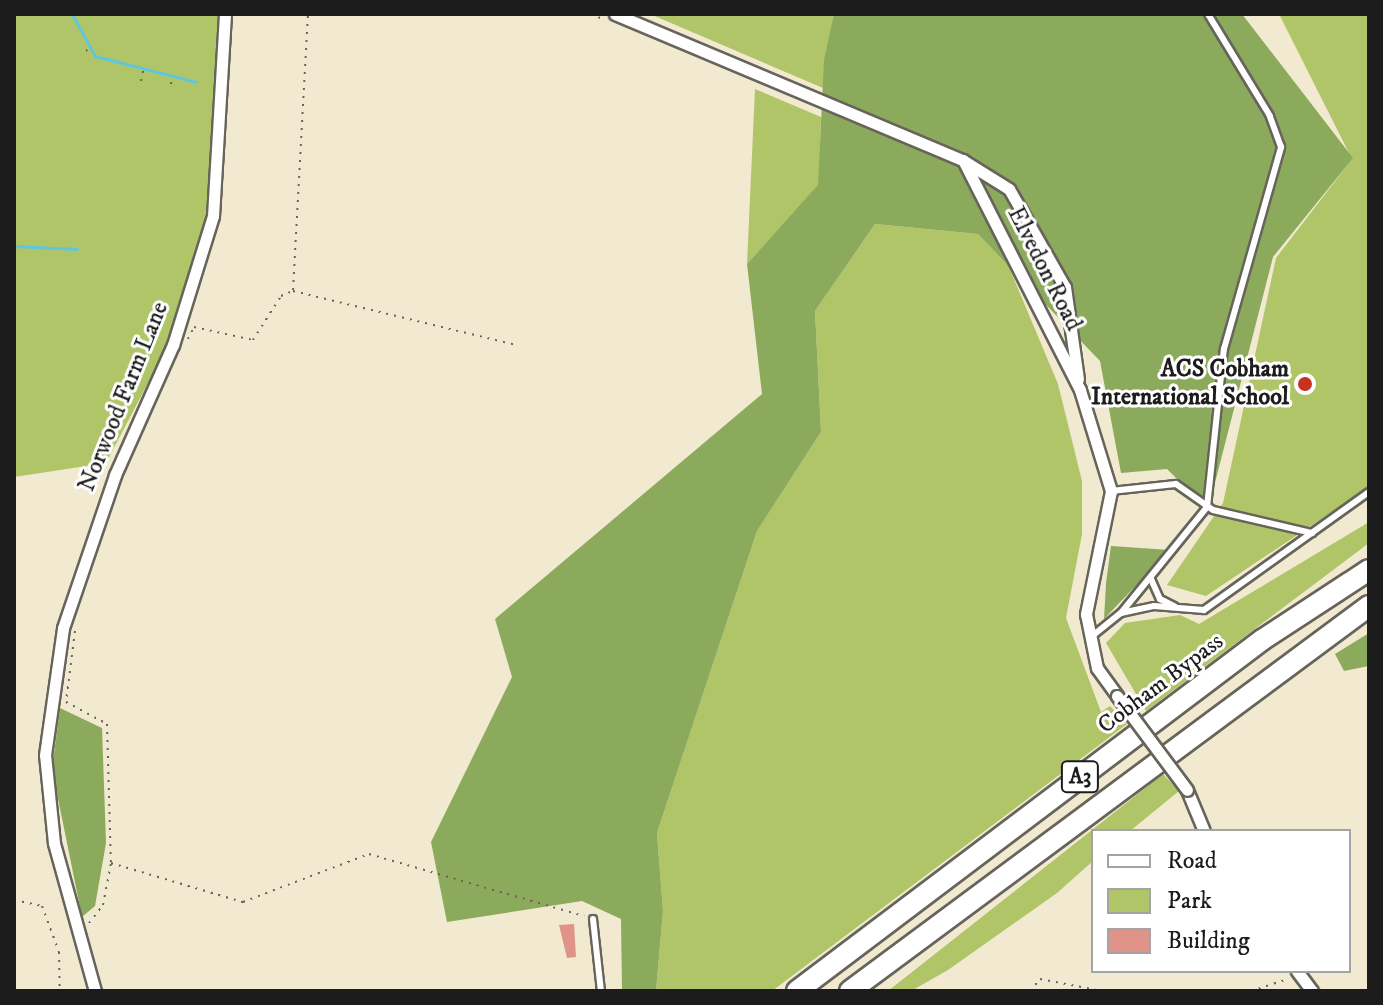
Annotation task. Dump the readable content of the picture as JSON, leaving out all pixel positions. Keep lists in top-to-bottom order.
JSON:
{
  "streets": {
    "highway": ["Cobham Bypass", "A3"],
    "street": ["Elvedon Road", "Norwood Farm Lane"]
  },
  "places": ["ACS Cobham International School"],
  "legend": ["Road", "Park", "Building"]
}
